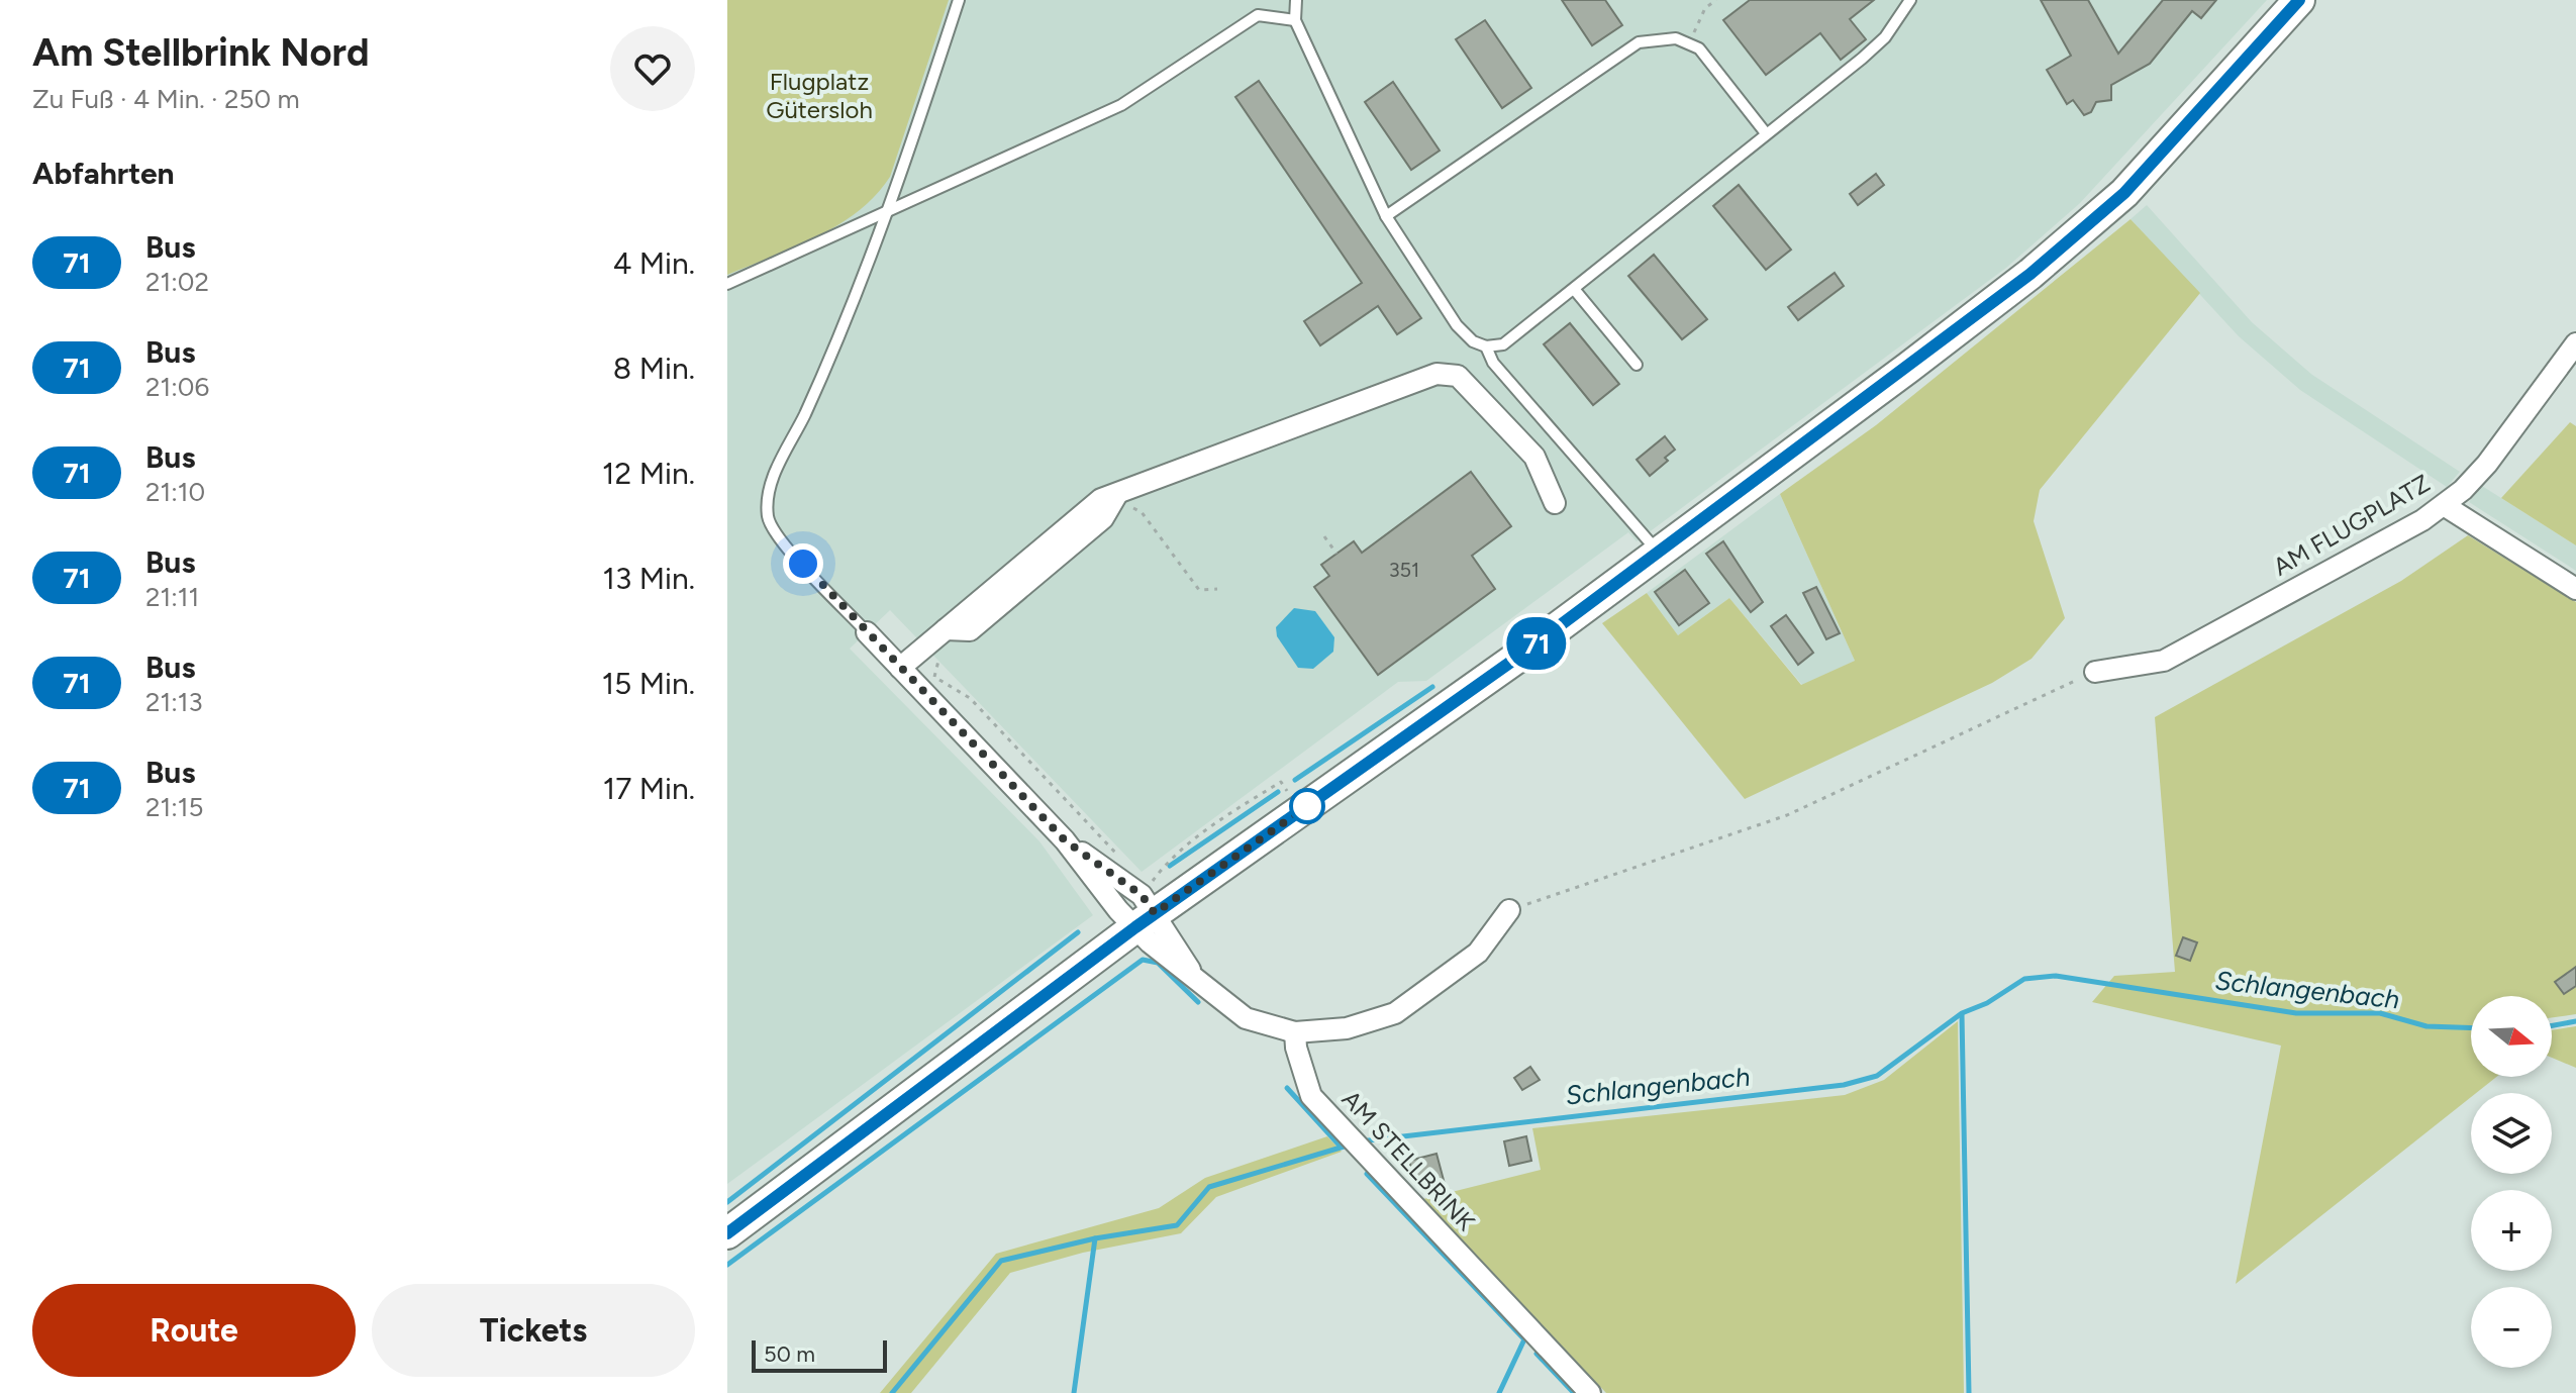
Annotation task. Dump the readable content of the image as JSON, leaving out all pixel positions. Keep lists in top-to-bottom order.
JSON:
{
  "streets": {
    "street": ["AM FLUGPLATZ", "AM STELLBRINK"]
  },
  "water": ["Schlangenbach"],
  "parks": ["Flugplatz Gütersloh"],
  "lines": ["bus line 71"],
  "house_numbers": ["351"],
  "scale_bar": "50 m",
  "north": "right",
  "page": {
    "heading": [
      ["Am Stellbrink Nord", "Zu Fuß · 4 Min. · 250 m"],
      "Abfahrten"
    ],
    "on_map": "71",
    "list": [
      {
        "mark": "71",
        "name": "Bus",
        "note": "21:02",
        "value": "4 Min."
      },
      {
        "mark": "71",
        "name": "Bus",
        "note": "21:06",
        "value": "8 Min."
      },
      {
        "mark": "71",
        "name": "Bus",
        "note": "21:10",
        "value": "12 Min."
      },
      {
        "mark": "71",
        "name": "Bus",
        "note": "21:11",
        "value": "13 Min."
      },
      {
        "mark": "71",
        "name": "Bus",
        "note": "21:13",
        "value": "15 Min."
      },
      {
        "mark": "71",
        "name": "Bus",
        "note": "21:15",
        "value": "17 Min."
      }
    ],
    "map_buttons": ["+", "−"],
    "buttons": ["Route", "Tickets"],
    "scale": "50 m"
  }
}
